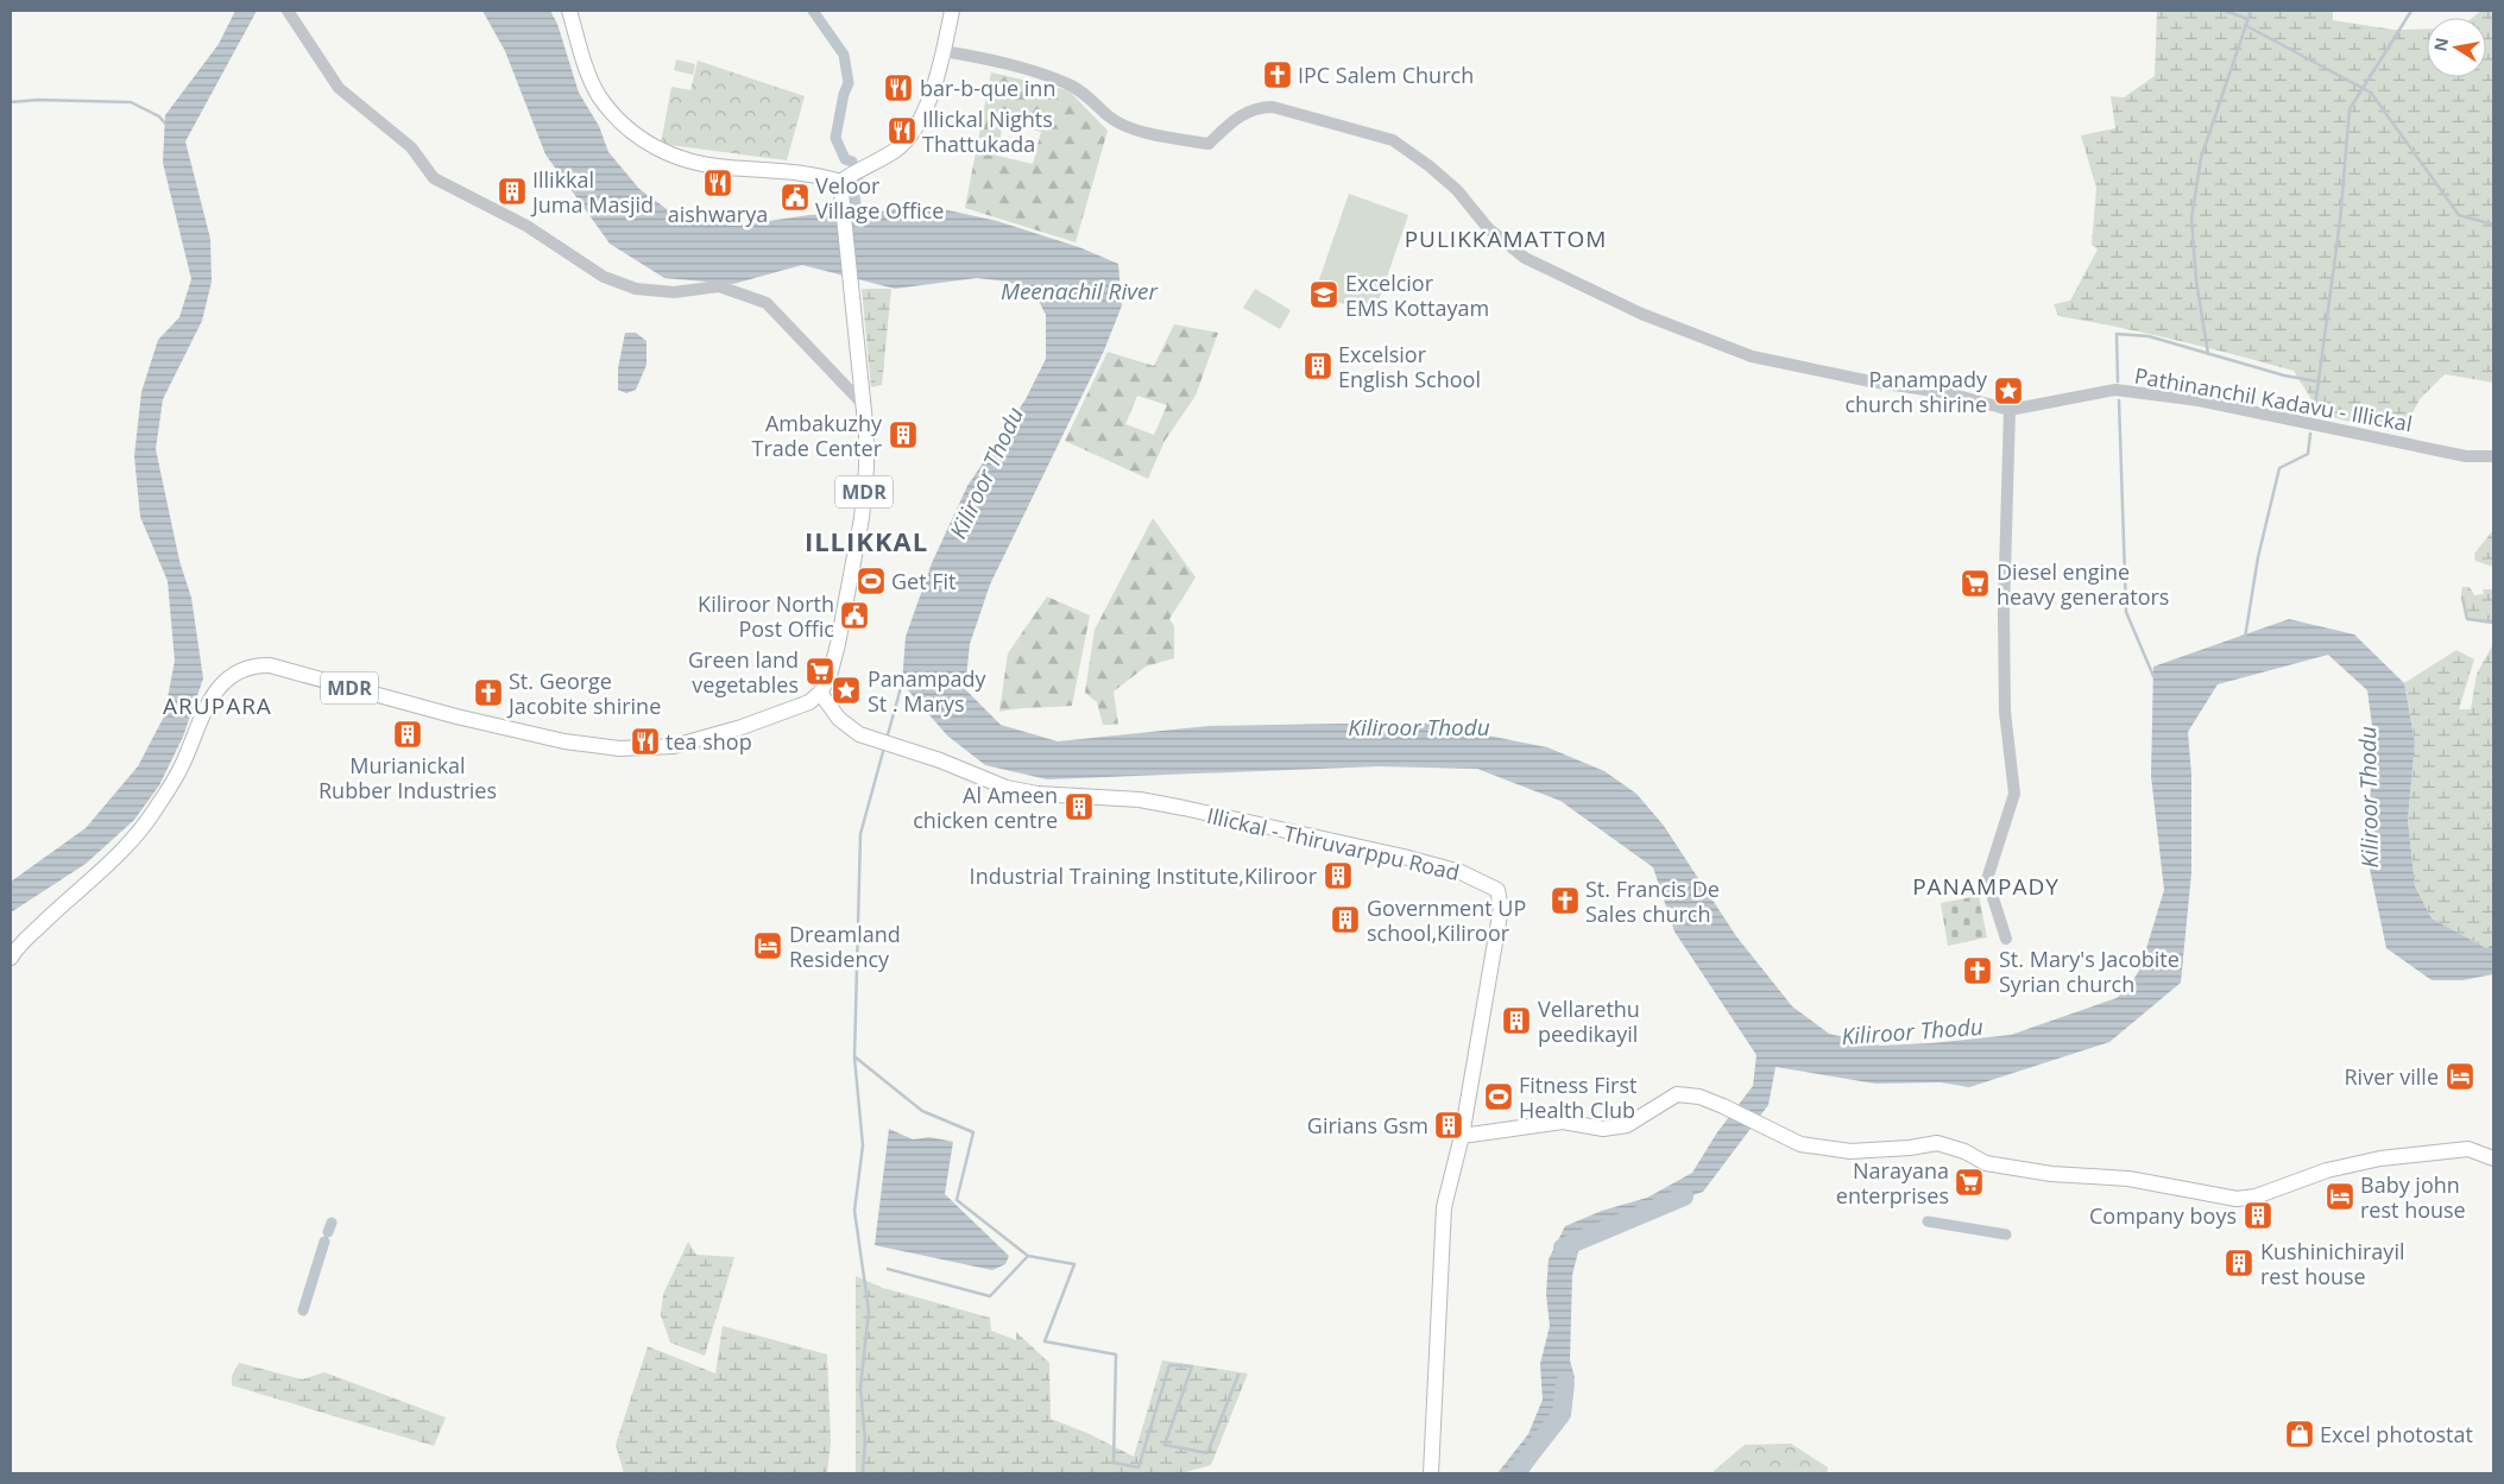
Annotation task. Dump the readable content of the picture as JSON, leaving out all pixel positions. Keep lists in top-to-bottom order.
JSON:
{
  "streets": {
    "main road": ["MDR", "Illickal - Thiruvarppu Road"],
    "street": ["Pathinanchil Kadavu - Illickal"]
  },
  "crossings": [
    ["MDR", "Illickal - Thiruvarppu Road"]
  ],
  "districts": [
    "PULIKKAMATTOM",
    "ILLIKKAL",
    "ARUPARA",
    "PANAMPADY"
  ],
  "water": ["Meenachil River", "Kiliroor Thodu"],
  "places": {
    "church": [
      "IPC Salem Church",
      "St. George Jacobite shirine",
      "St. Francis De Sales church",
      "St. Mary's Jacobite Syrian church"
    ],
    "restaurant": [
      "bar-b-que inn",
      "Illickal Nights Thattukada",
      "aishwarya",
      "tea shop"
    ],
    "building": [
      "Illikkal Juma Masjid",
      "Excelsior English School",
      "Ambakuzhy Trade Center",
      "Murianickal Rubber Industries",
      "Al Ameen chicken centre",
      "Industrial Training Institute,Kiliroor",
      "Government UP school,Kiliroor",
      "Vellarethu peedikayil",
      "Girians Gsm",
      "Company boys",
      "Kushinichirayil rest house"
    ],
    "public building": ["Veloor Village Office", "Kiliroor North Post Offic"],
    "school or university": ["Excelcior EMS Kottayam"],
    "place": ["Panampady church shirine", "Panampady St . Marys"],
    "sports": ["Get Fit", "Fitness First Health Club"],
    "supermarket": ["Diesel engine heavy generators", "Green land vegetables", "Narayana enterprises"],
    "hotel": ["Dreamland Residency", "River ville", "Baby john rest house"],
    "shop": ["Excel photostat"]
  },
  "north": "left"
}
